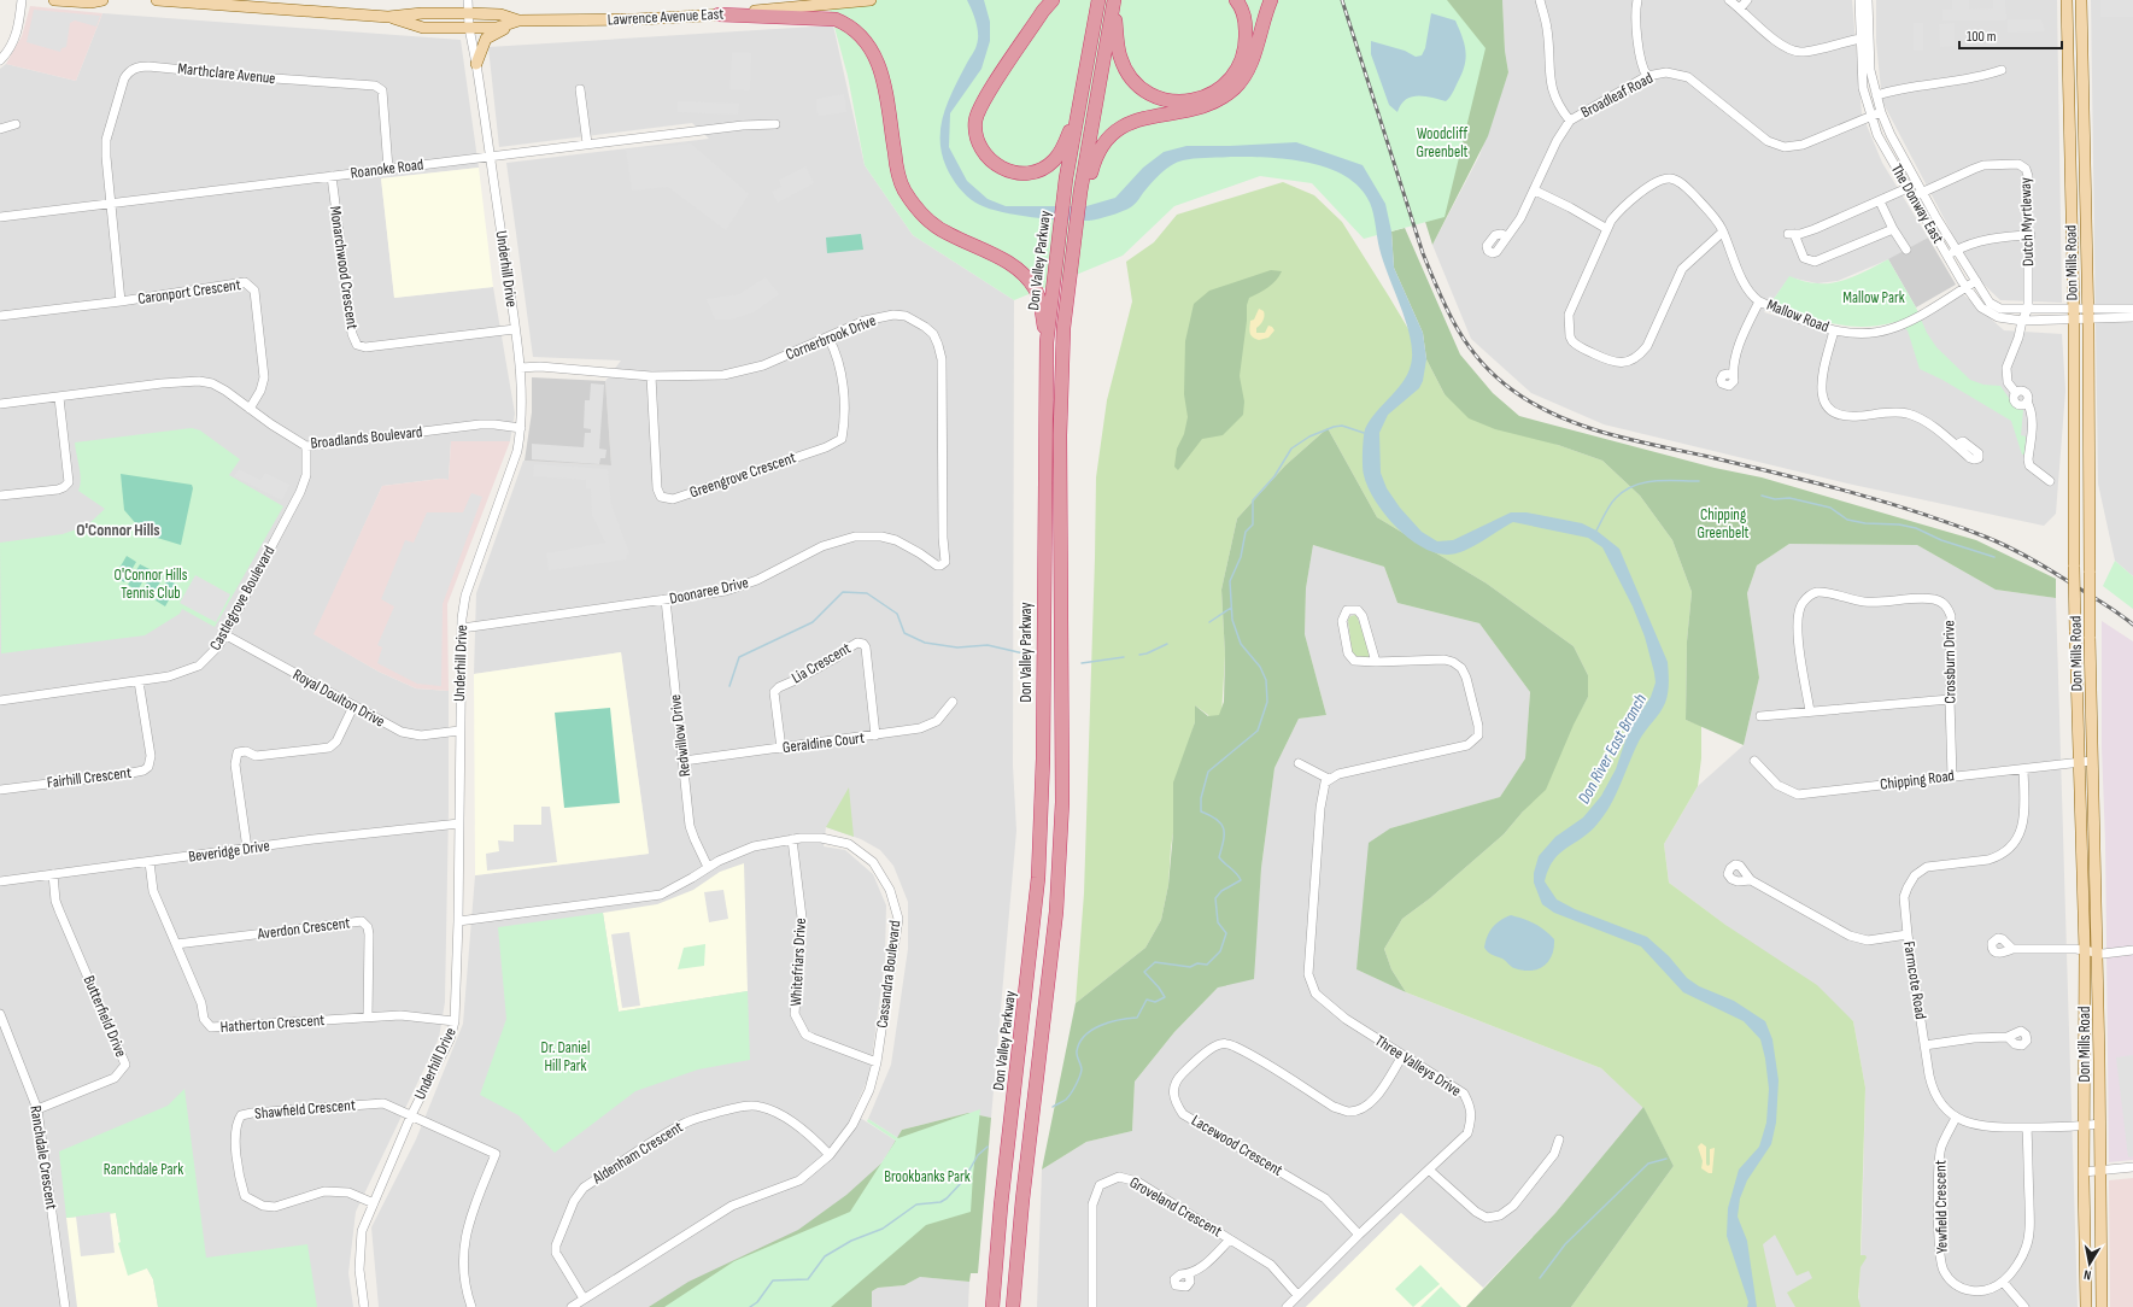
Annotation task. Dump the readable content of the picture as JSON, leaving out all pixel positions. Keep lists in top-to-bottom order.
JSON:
{
  "streets": {
    "highway": ["Don Valley Parkway"],
    "main road": ["Lawrence Avenue East", "Don Mills Road"],
    "street": [
      "Marthclare Avenue",
      "Broadleaf Road",
      "Roanoke Road",
      "The Donway East",
      "Dutch Myrtleway",
      "Monarchwood Crescent",
      "Underhill Drive",
      "Caronport Crescent",
      "Mallow Road",
      "Cornerbrook Drive",
      "Broadlands Boulevard",
      "Greengrove Crescent",
      "Doonaree Drive",
      "Castlegrove Boulevard",
      "Crossburn Drive",
      "Lia Crescent",
      "Royal Doulton Drive",
      "Redwillow Drive",
      "Geraldine Court",
      "Fairhill Crescent",
      "Chipping Road",
      "Beveridge Drive",
      "Averdon Crescent",
      "Whitefriars Drive",
      "Cassandra Boulevard",
      "Farmcote Road",
      "Butterfield Drive",
      "Hatherton Crescent",
      "Three Valleys Drive",
      "Shawfield Crescent",
      "Lacewood Crescent",
      "Aldenham Crescent",
      "Ranchdale Crescent",
      "Groveland Crescent",
      "Yewfield Crescent"
    ]
  },
  "crossings": [
    ["Lawrence Avenue East", "Underhill Drive"],
    ["Marthclare Avenue", "Roanoke Road"],
    ["Broadleaf Road", "The Donway East"],
    ["Roanoke Road", "Monarchwood Crescent"],
    ["Roanoke Road", "Underhill Drive"],
    ["The Donway East", "Dutch Myrtleway"],
    ["The Donway East", "Don Mills Road"],
    ["The Donway East", "Mallow Road"],
    ["Don Mills Road", "Chipping Road"],
    ["Don Mills Road", "Farmcote Road"],
    ["Monarchwood Crescent", "Underhill Drive"],
    ["Underhill Drive", "Cornerbrook Drive"],
    ["Underhill Drive", "Broadlands Boulevard"],
    ["Underhill Drive", "Doonaree Drive"],
    ["Underhill Drive", "Royal Doulton Drive"],
    ["Underhill Drive", "Beveridge Drive"],
    ["Underhill Drive", "Cassandra Boulevard"],
    ["Underhill Drive", "Hatherton Crescent"],
    ["Underhill Drive", "Shawfield Crescent"],
    ["Caronport Crescent", "Broadlands Boulevard"],
    ["Cornerbrook Drive", "Greengrove Crescent"],
    ["Cornerbrook Drive", "Doonaree Drive"],
    ["Broadlands Boulevard", "Castlegrove Boulevard"],
    ["Doonaree Drive", "Redwillow Drive"],
    ["Castlegrove Boulevard", "Royal Doulton Drive"],
    ["Castlegrove Boulevard", "Fairhill Crescent"],
    ["Crossburn Drive", "Chipping Road"],
    ["Lia Crescent", "Geraldine Court"],
    ["Redwillow Drive", "Geraldine Court"],
    ["Redwillow Drive", "Cassandra Boulevard"],
    ["Chipping Road", "Farmcote Road"],
    ["Beveridge Drive", "Butterfield Drive"],
    ["Beveridge Drive", "Hatherton Crescent"],
    ["Averdon Crescent", "Hatherton Crescent"],
    ["Whitefriars Drive", "Cassandra Boulevard"],
    ["Cassandra Boulevard", "Aldenham Crescent"],
    ["Farmcote Road", "Yewfield Crescent"],
    ["Butterfield Drive", "Ranchdale Crescent"],
    ["Three Valleys Drive", "Lacewood Crescent"],
    ["Three Valleys Drive", "Groveland Crescent"]
  ],
  "districts": ["O'Connor Hills"],
  "water": ["Don River East Branch"],
  "parks": [
    "Woodcliff Greenbelt",
    "Mallow Park",
    "Chipping Greenbelt",
    "O'Connor Hills Tennis Club",
    "Dr. Daniel Hill Park",
    "Ranchdale Park",
    "Brookbanks Park"
  ],
  "scale_bar": "100 m",
  "north": "bottom"
}
